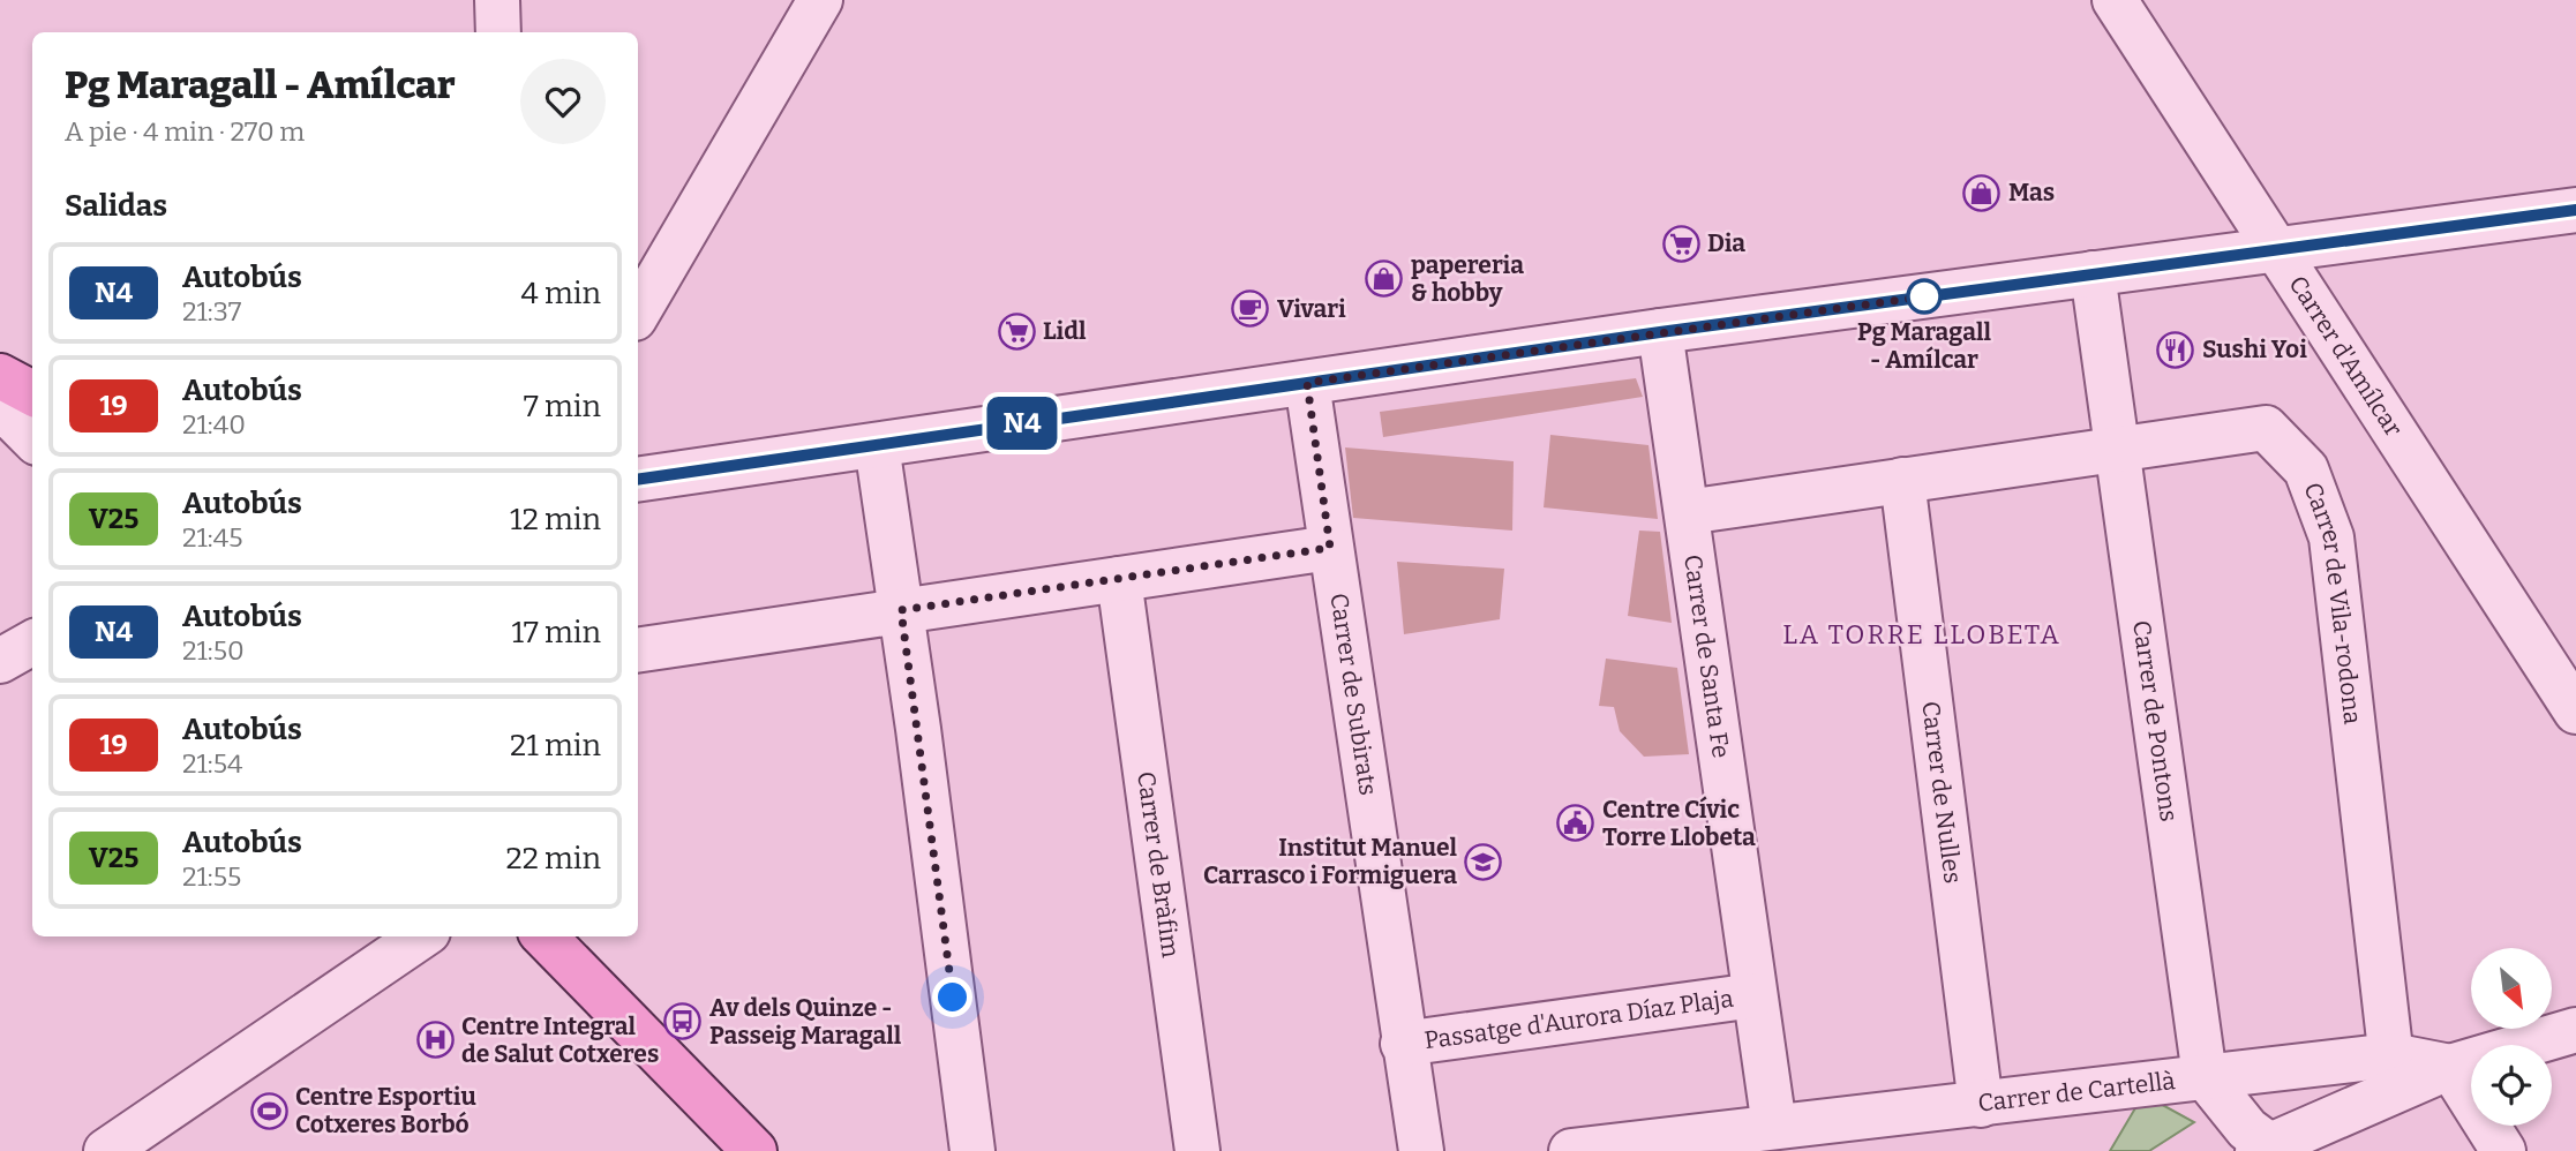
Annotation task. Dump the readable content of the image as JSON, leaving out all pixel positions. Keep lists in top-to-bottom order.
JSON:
{
  "streets": {
    "street": [
      "Carrer d'Amílcar",
      "Carrer de Vila-rodona",
      "Carrer de Santa Fe",
      "Carrer de Subirats",
      "Carrer de Pontons",
      "Carrer de Nulles",
      "Carrer de Bràfim",
      "Passatge d'Aurora Díaz Plaja",
      "Carrer de Cartellà"
    ]
  },
  "crossings": [
    ["Carrer de Vila-rodona", "Carrer de Santa Fe"],
    ["Carrer de Vila-rodona", "Carrer de Pontons"],
    ["Carrer de Vila-rodona", "Carrer de Nulles"],
    ["Carrer de Vila-rodona", "Carrer de Cartellà"],
    ["Carrer de Santa Fe", "Passatge d'Aurora Díaz Plaja"],
    ["Carrer de Santa Fe", "Carrer de Cartellà"],
    ["Carrer de Subirats", "Passatge d'Aurora Díaz Plaja"],
    ["Carrer de Pontons", "Carrer de Cartellà"],
    ["Carrer de Nulles", "Carrer de Cartellà"]
  ],
  "districts": ["LA TORRE LLOBETA"],
  "places": {
    "shop": ["Mas", "papereria & hobby"],
    "supermarket": ["Dia", "Lidl"],
    "other": ["Pg Maragall - Amílcar"],
    "cafe": ["Vivari"],
    "restaurant": ["Sushi Yoi"],
    "public building": ["Centre Cívic Torre Llobeta"],
    "school or university": ["Institut Manuel Carrasco i Formiguera"],
    "bus stop": ["Av dels Quinze - Passeig Maragall"],
    "hospital": ["Centre Integral de Salut Cotxeres"],
    "sports": ["Centre Esportiu Cotxeres Borbó"]
  },
  "lines": ["bus line N4"],
  "north": "bottom right",
  "page": {
    "on_map": "N4",
    "heading": [
      ["Pg Maragall - Amílcar", "A pie · 4 min · 270 m"],
      "Salidas"
    ],
    "list": [
      {
        "mark": "N4",
        "name": "Autobús",
        "note": "21:37",
        "value": "4 min"
      },
      {
        "mark": "19",
        "name": "Autobús",
        "note": "21:40",
        "value": "7 min"
      },
      {
        "mark": "V25",
        "name": "Autobús",
        "note": "21:45",
        "value": "12 min"
      },
      {
        "mark": "N4",
        "name": "Autobús",
        "note": "21:50",
        "value": "17 min"
      },
      {
        "mark": "19",
        "name": "Autobús",
        "note": "21:54",
        "value": "21 min"
      },
      {
        "mark": "V25",
        "name": "Autobús",
        "note": "21:55",
        "value": "22 min"
      }
    ]
  }
}
